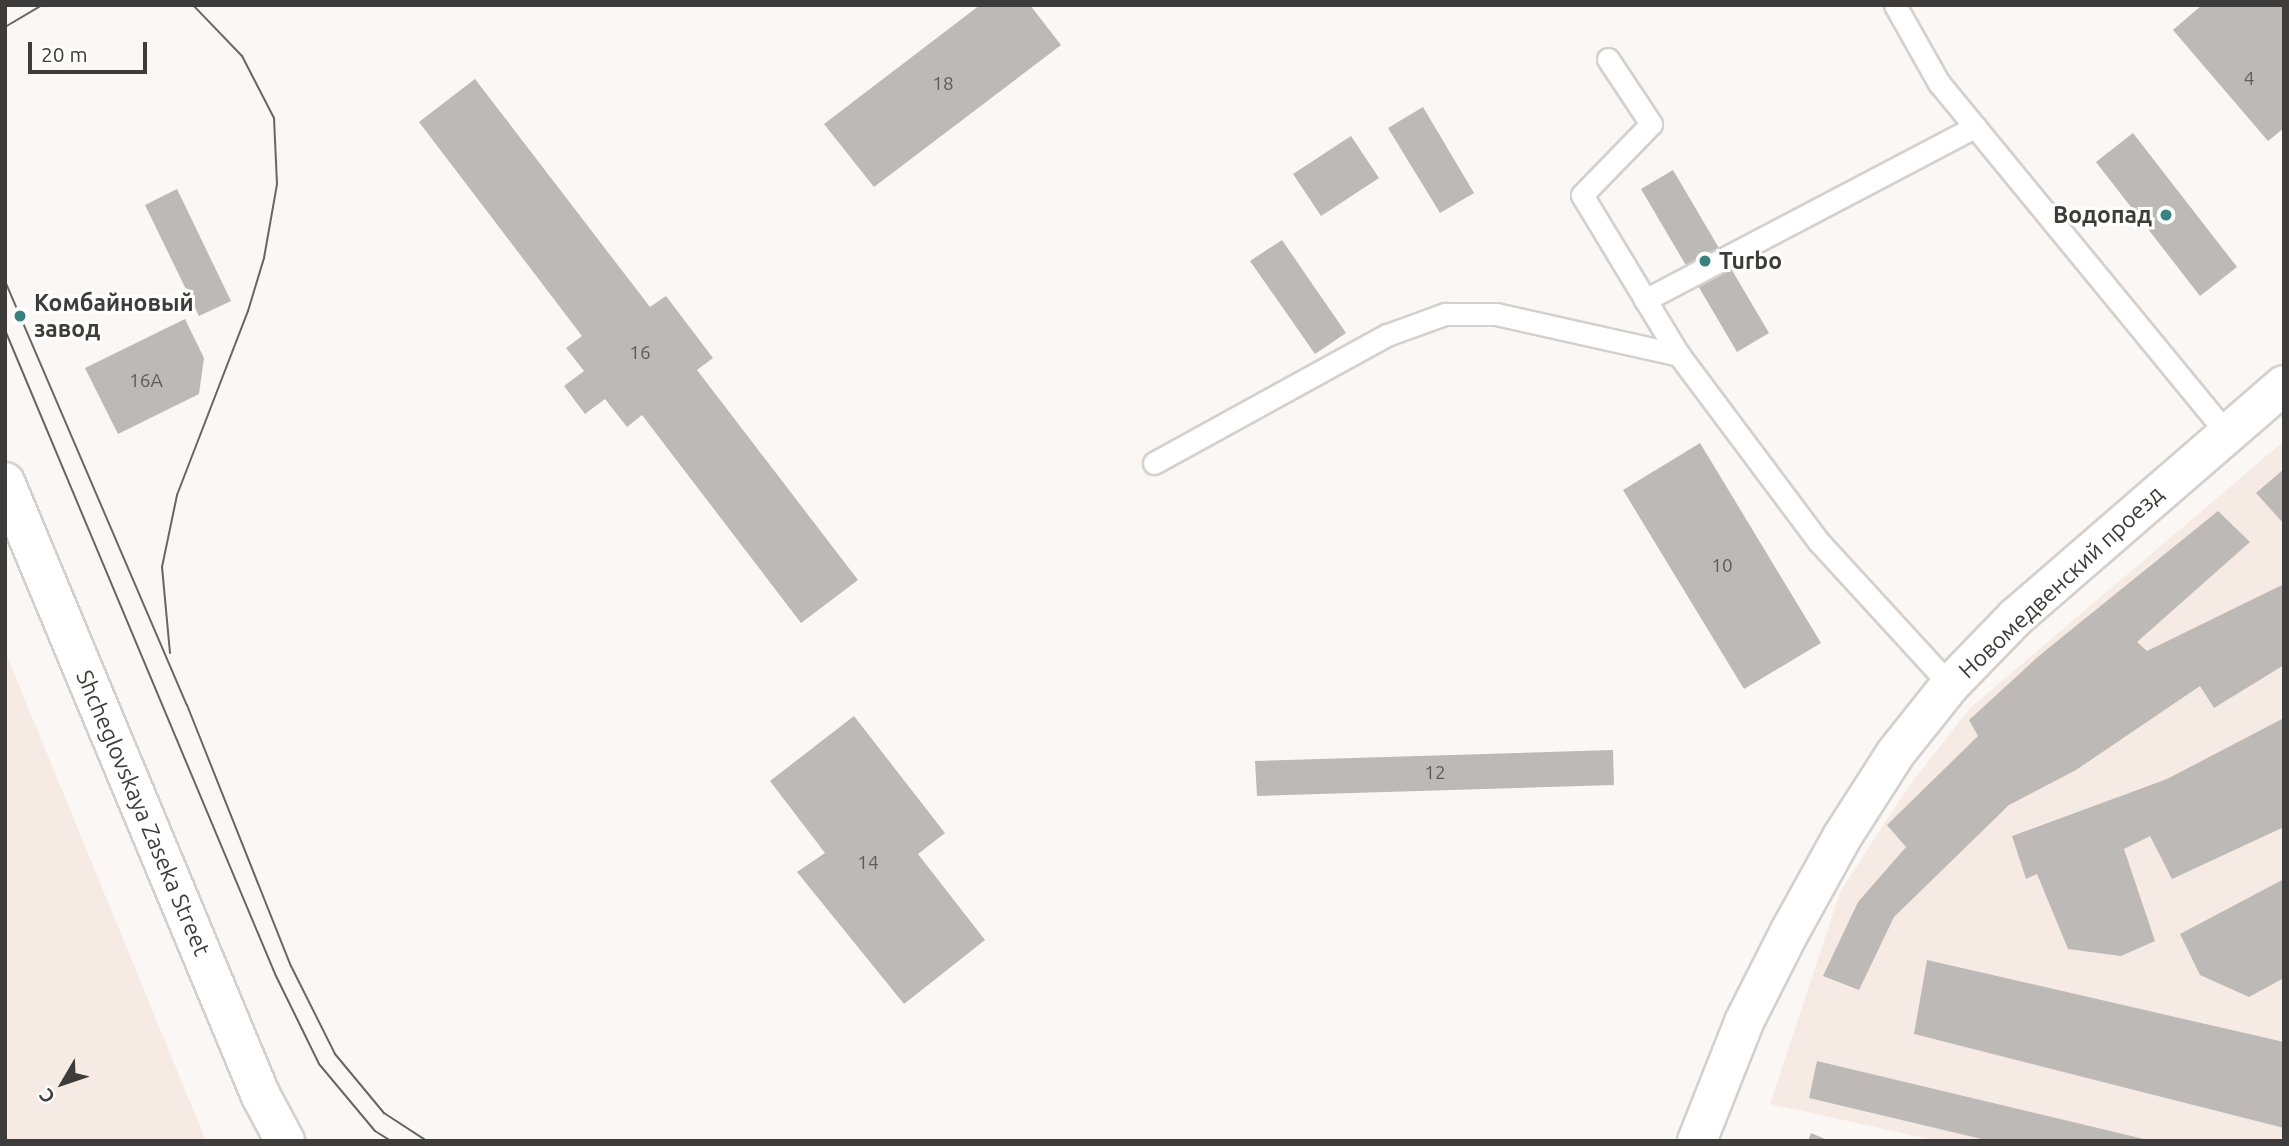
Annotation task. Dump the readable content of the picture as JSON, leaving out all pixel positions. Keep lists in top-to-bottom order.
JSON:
{
  "streets": {
    "street": ["Новомедвенский проезд", "Shcheglovskaya Zaseka Street"]
  },
  "places": ["Водопад", "Turbo", "Комбайновый завод"],
  "house_numbers": [
    "4",
    "18",
    "16",
    "16А",
    "10",
    "12",
    "14"
  ],
  "scale_bar": "20 m",
  "north": "bottom left"
}
